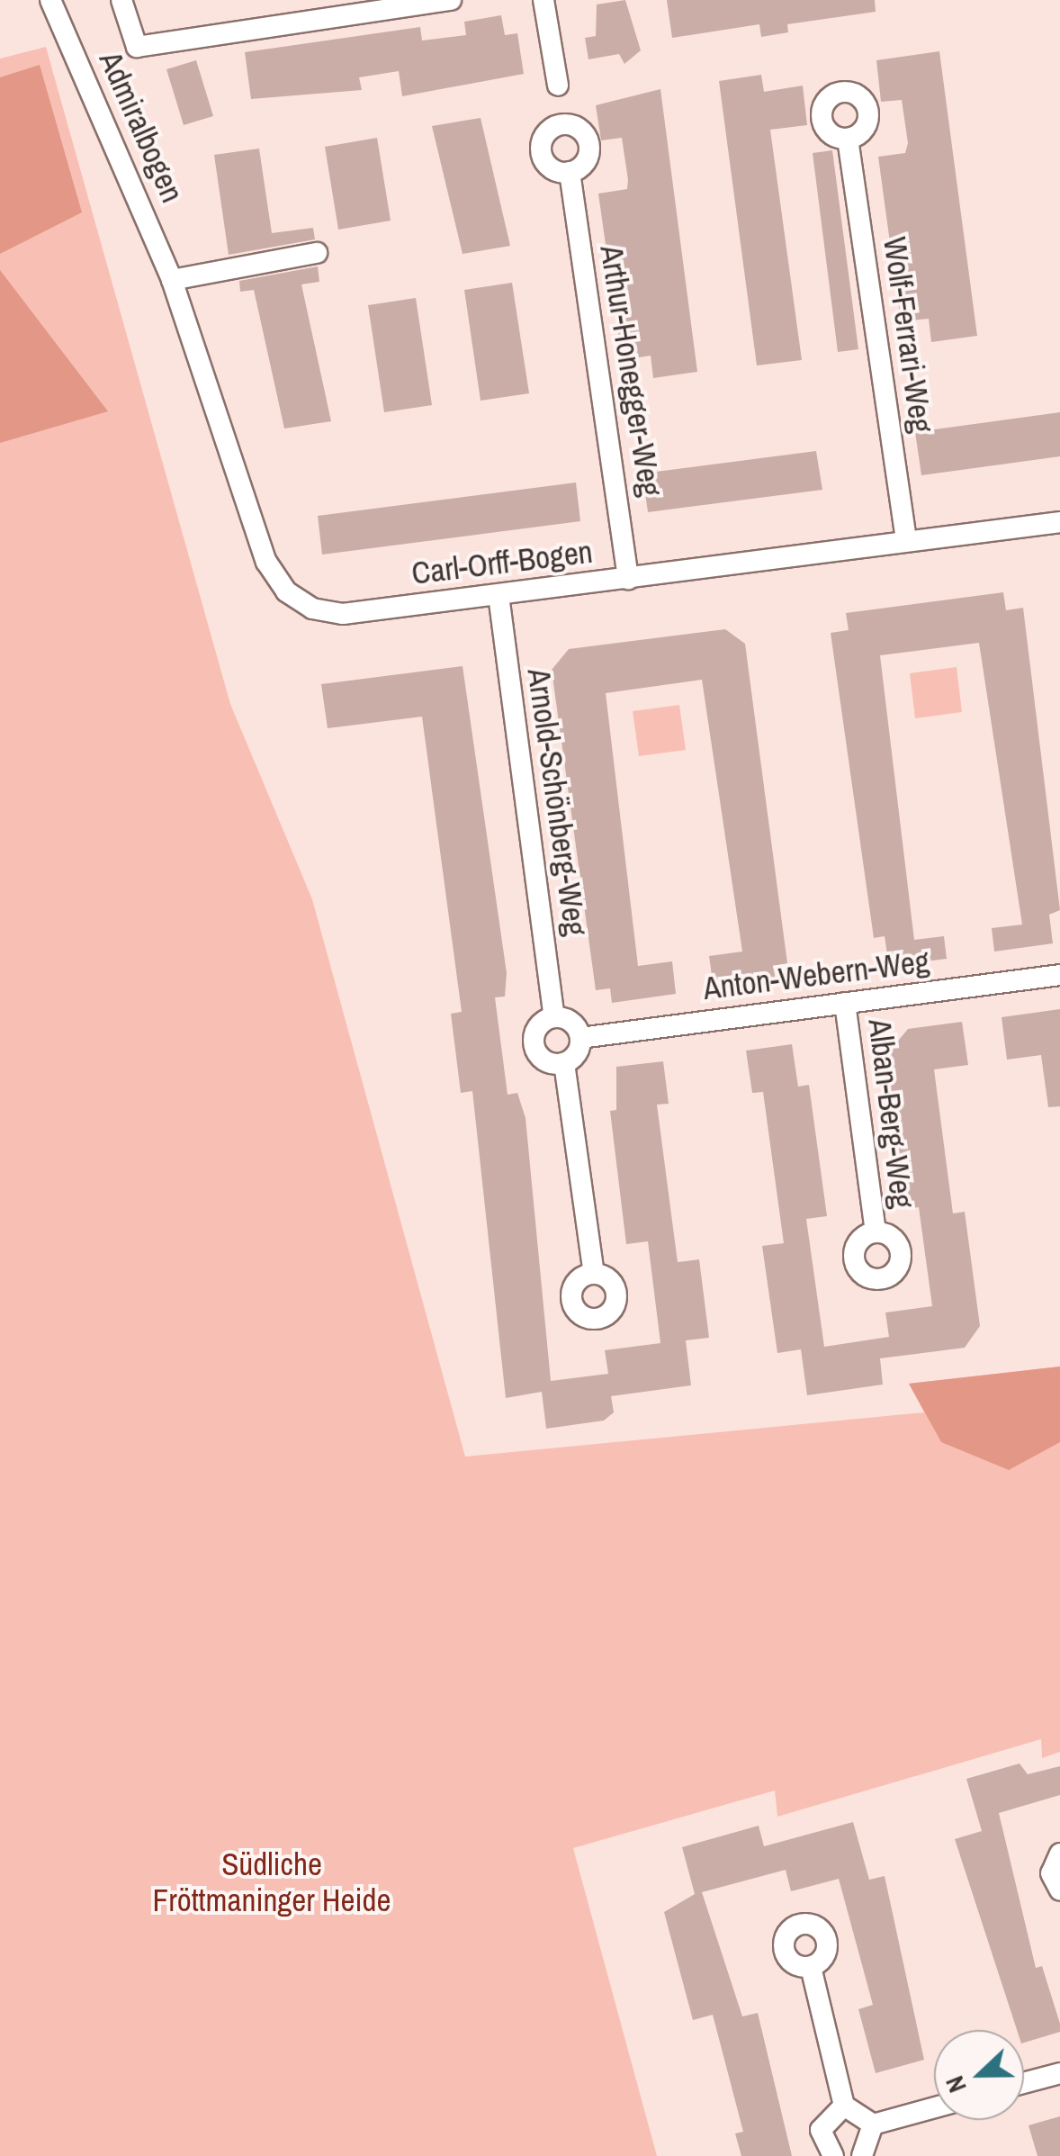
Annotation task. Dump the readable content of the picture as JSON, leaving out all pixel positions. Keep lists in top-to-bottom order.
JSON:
{
  "streets": {
    "street": [
      "Admiralbogen",
      "Wolf-Ferrari-Weg",
      "Arthur-Honegger-Weg",
      "Carl-Orff-Bogen",
      "Arnold-Schönberg-Weg",
      "Anton-Webern-Weg",
      "Alban-Berg-Weg"
    ]
  },
  "crossings": [
    ["Admiralbogen", "Carl-Orff-Bogen"],
    ["Wolf-Ferrari-Weg", "Carl-Orff-Bogen"],
    ["Arthur-Honegger-Weg", "Carl-Orff-Bogen"],
    ["Carl-Orff-Bogen", "Arnold-Schönberg-Weg"],
    ["Arnold-Schönberg-Weg", "Anton-Webern-Weg"],
    ["Anton-Webern-Weg", "Alban-Berg-Weg"]
  ],
  "parks": ["Südliche Fröttmaninger Heide"],
  "north": "left"
}
